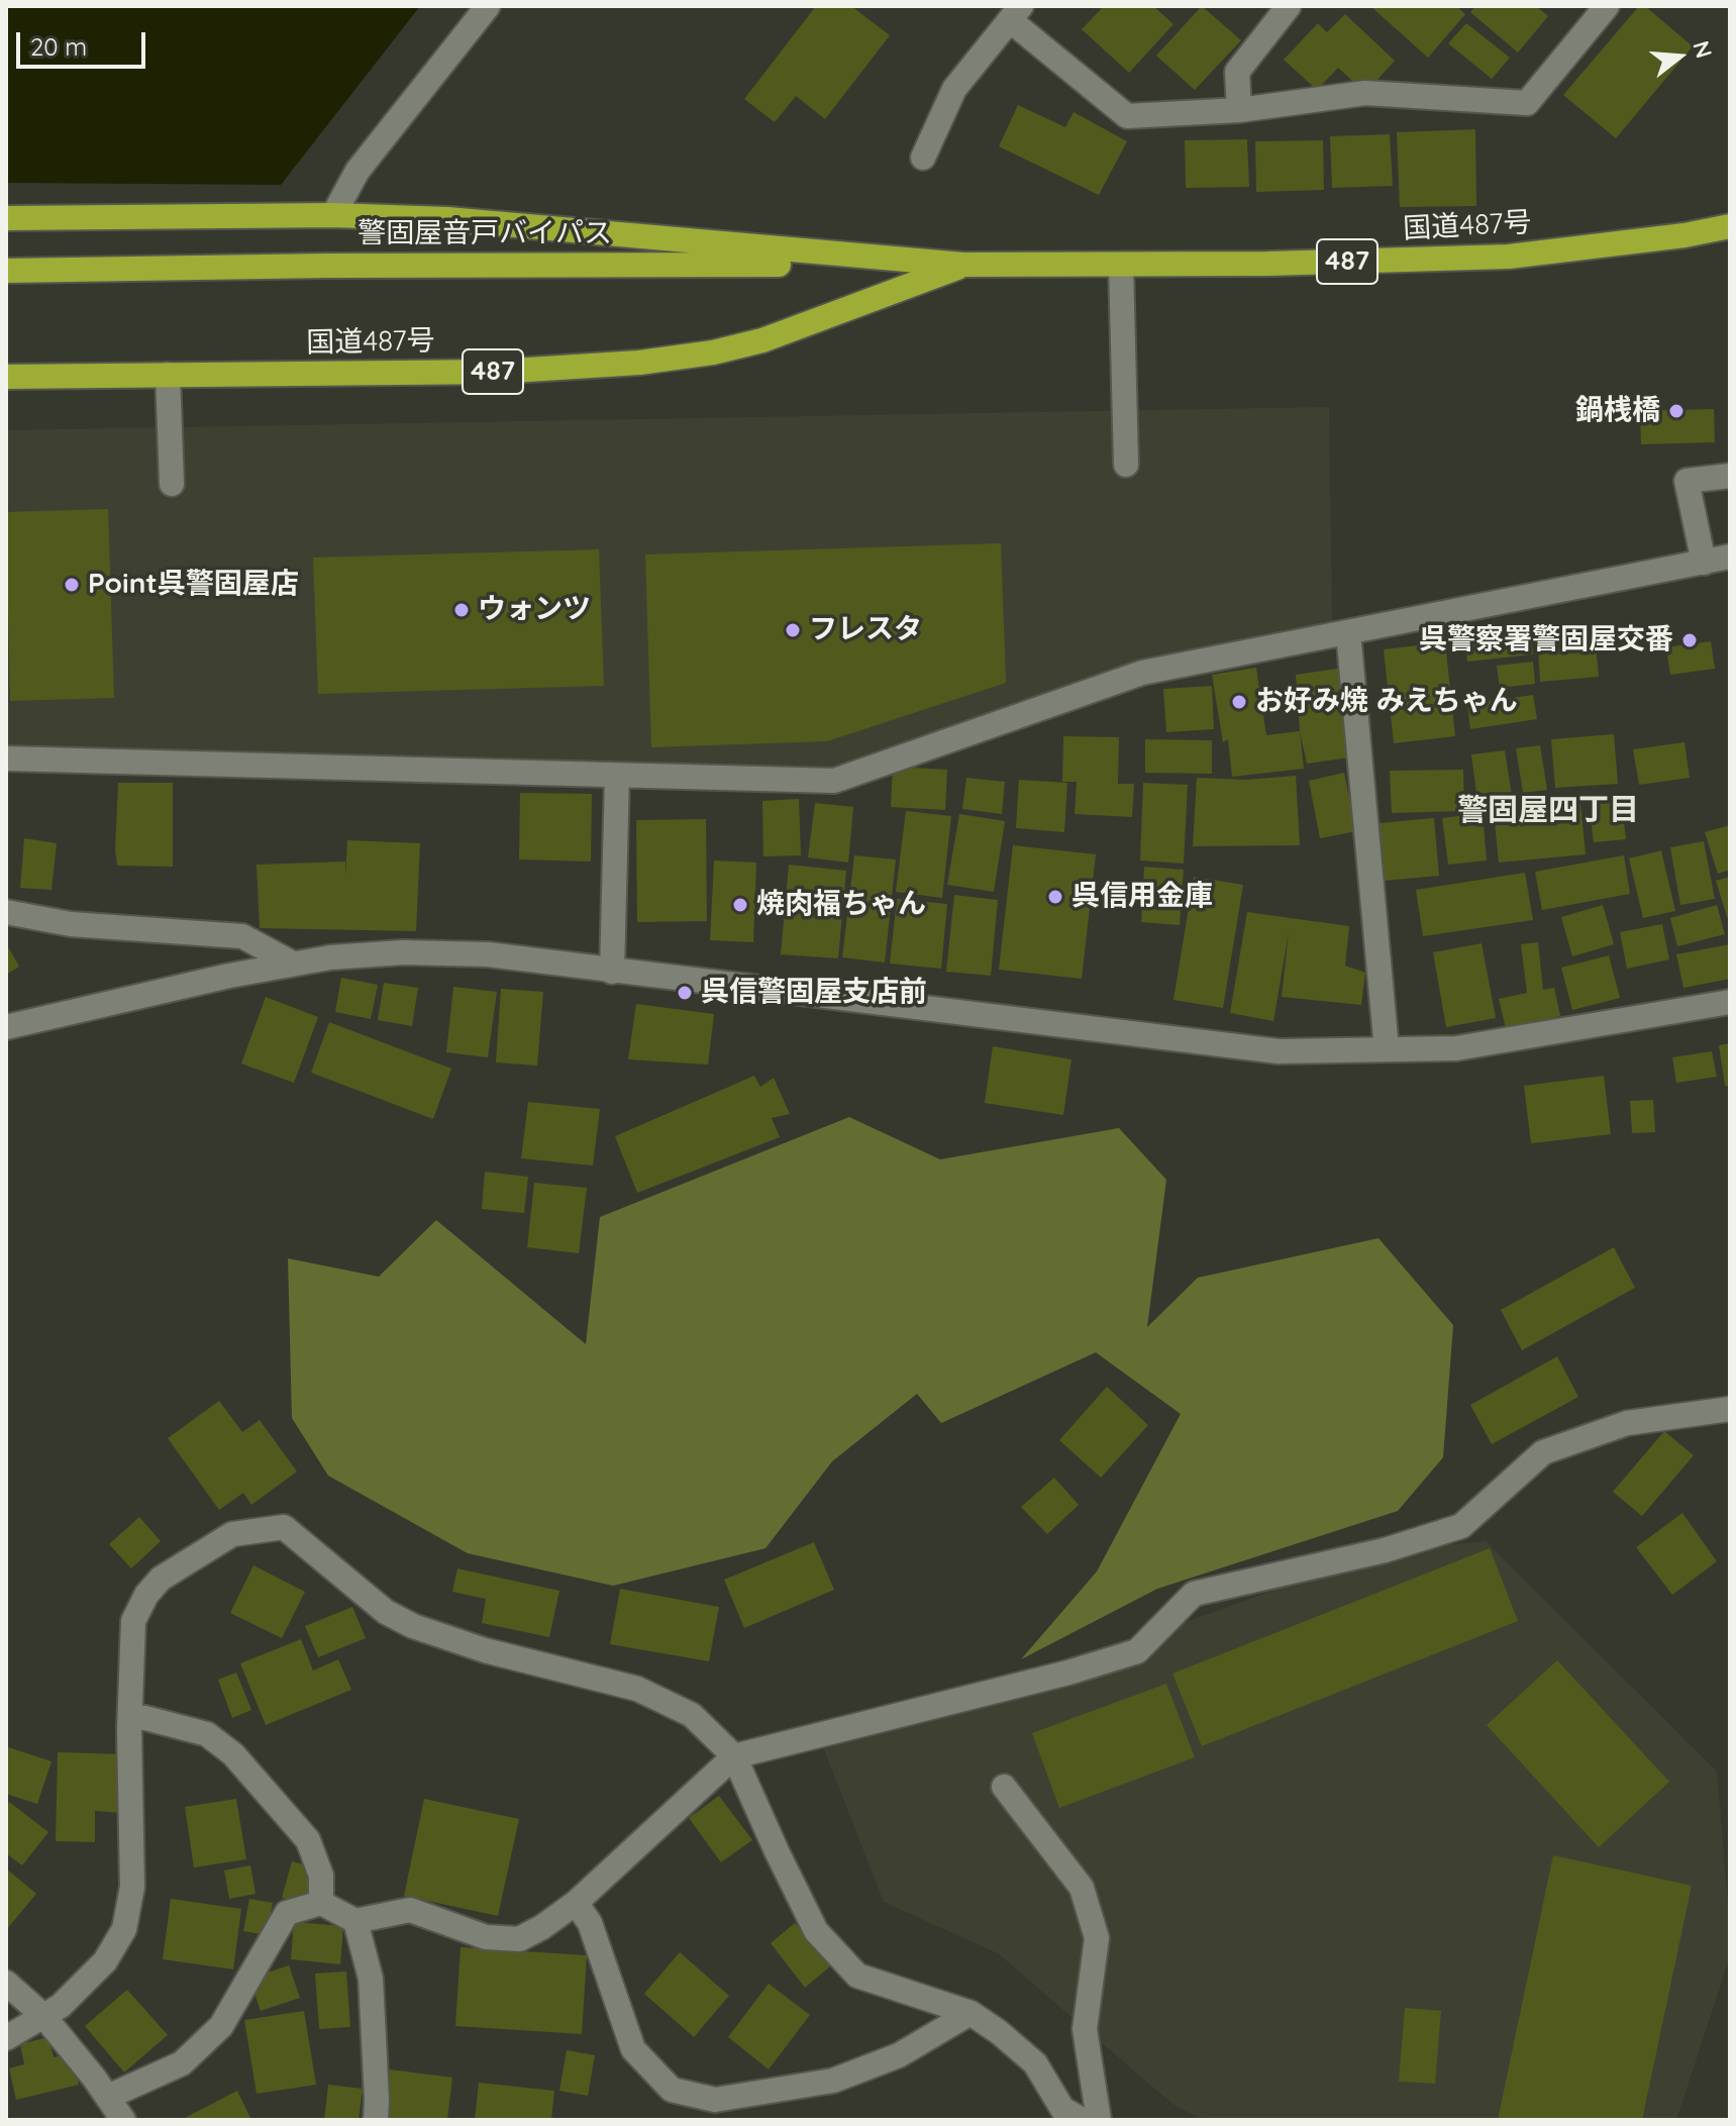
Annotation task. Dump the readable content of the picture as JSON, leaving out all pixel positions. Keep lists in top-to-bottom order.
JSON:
{
  "streets": {
    "highway": ["国道487号", "警固屋音戸バイパス", "487"]
  },
  "crossings": [
    ["国道487号", "警固屋音戸バイパス"]
  ],
  "districts": ["警固屋四丁目"],
  "places": [
    "鍋桟橋",
    "Point呉警固屋店",
    "ウォンツ",
    "フレスタ",
    "呉警察署警固屋交番",
    "お好み焼 みえちゃん",
    "呉信用金庫",
    "焼肉福ちゃん",
    "呉信警固屋支店前"
  ],
  "scale_bar": "20 m",
  "north": "right"
}
